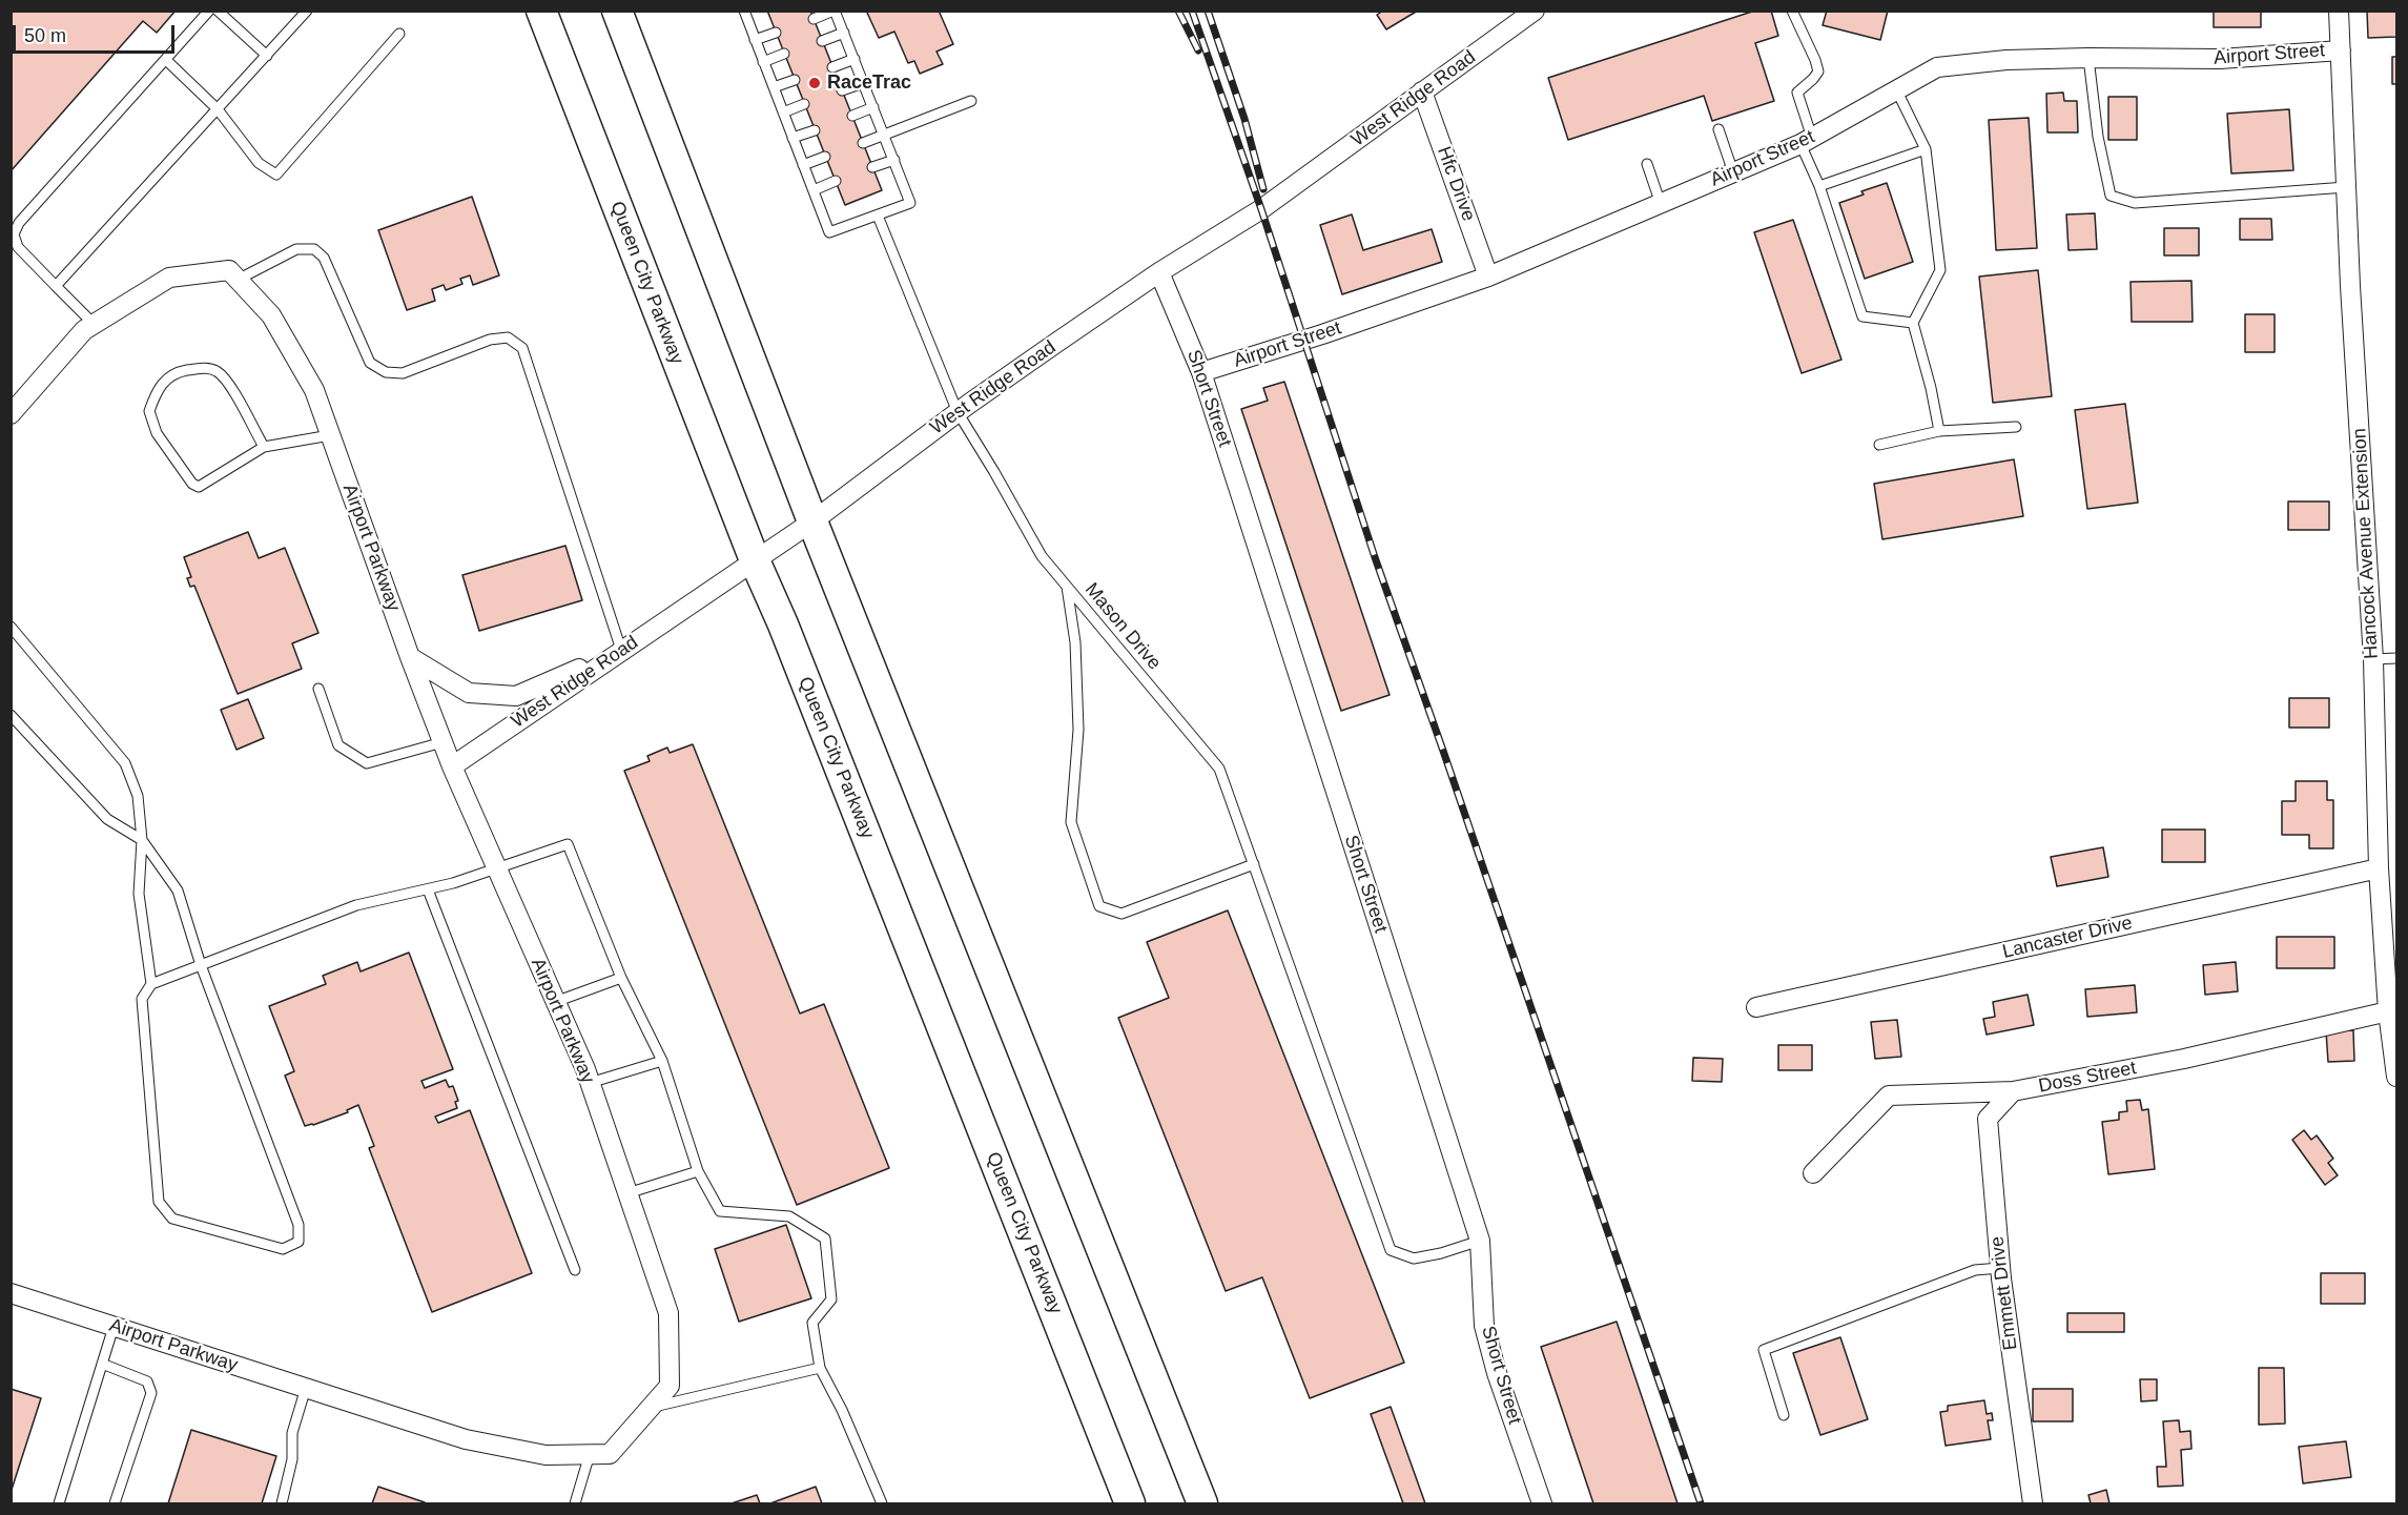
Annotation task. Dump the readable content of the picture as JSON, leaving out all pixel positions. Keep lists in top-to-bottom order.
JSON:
{
  "streets": {
    "main road": ["Queen City Parkway"],
    "street": [
      "Airport Street",
      "West Ridge Road",
      "Hfc Drive",
      "Short Street",
      "Hancock Avenue Extension",
      "Airport Parkway",
      "Lancaster Drive",
      "Doss Street",
      "Emmett Drive"
    ],
    "lane": ["Mason Drive"]
  },
  "crossings": [
    ["Airport Street", "Hfc Drive"],
    ["Airport Street", "Short Street"],
    ["Airport Street", "Hancock Avenue Extension"],
    ["West Ridge Road", "Hfc Drive"],
    ["West Ridge Road", "Queen City Parkway"],
    ["West Ridge Road", "Short Street"],
    ["West Ridge Road", "Airport Parkway"],
    ["West Ridge Road", "Mason Drive"],
    ["Short Street", "Mason Drive"],
    ["Hancock Avenue Extension", "Lancaster Drive"],
    ["Hancock Avenue Extension", "Doss Street"],
    ["Doss Street", "Emmett Drive"]
  ],
  "places": ["RaceTrac"],
  "scale_bar": "50 m"
}
